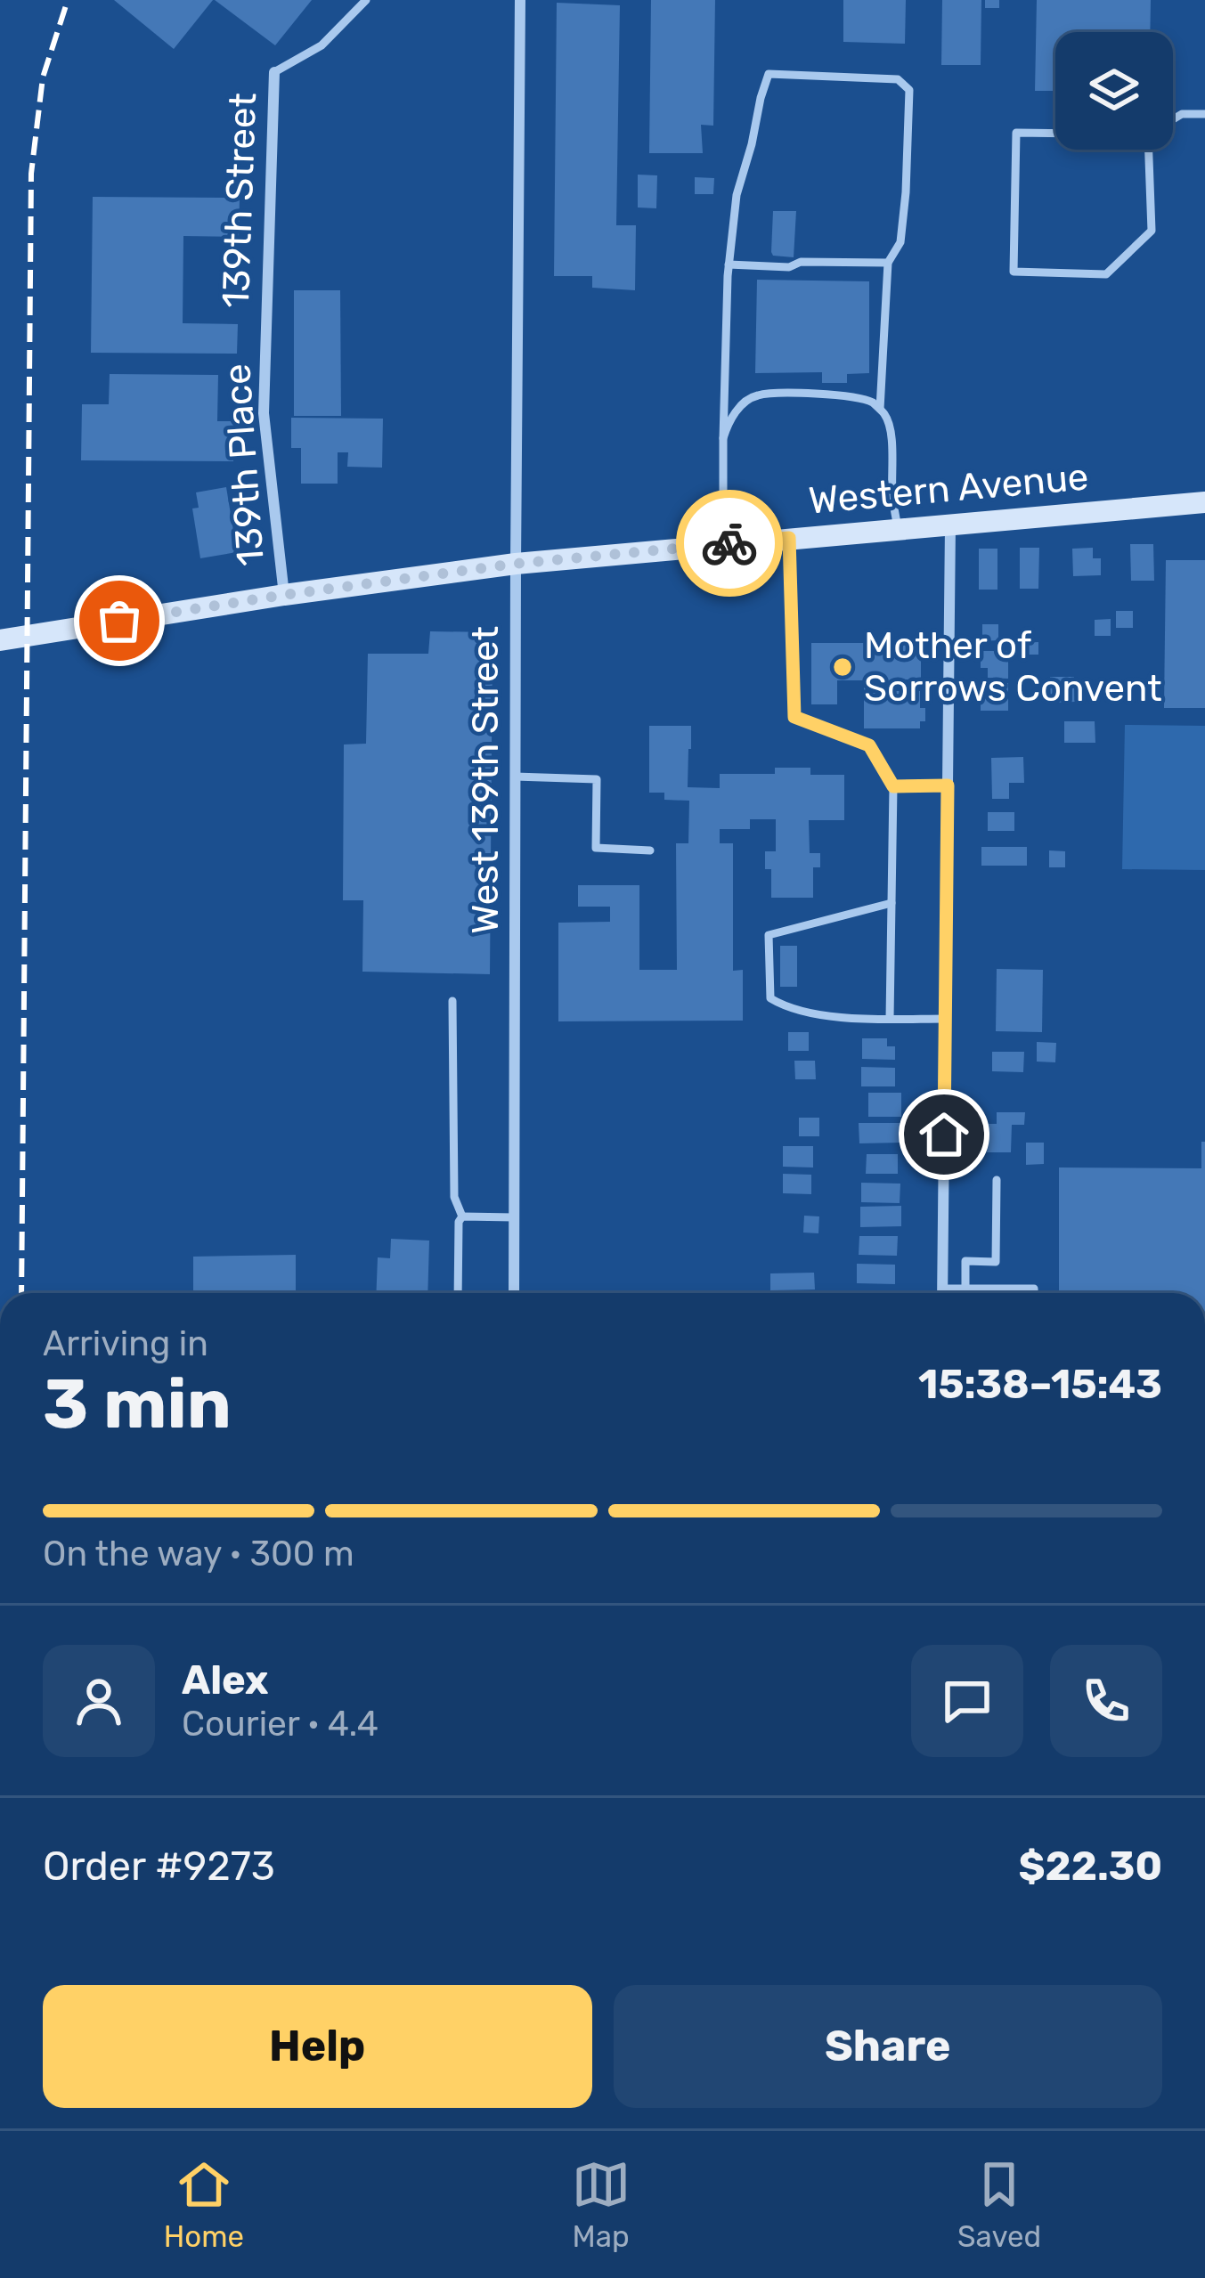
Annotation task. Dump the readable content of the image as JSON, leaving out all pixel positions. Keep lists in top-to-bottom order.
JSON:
{
  "streets": {
    "main road": ["Western Avenue"],
    "street": ["139th Street", "139th Place", "West 139th Street"]
  },
  "crossings": [
    ["139th Street", "139th Place"],
    ["139th Place", "Western Avenue"],
    ["Western Avenue", "West 139th Street"]
  ],
  "places": ["Mother of Sorrows Convent"],
  "page": {
    "heading": ["3 min", "Arriving in", "15:38–15:43"],
    "panel": [
      "Alex",
      "Courier · 4.4",
      "Order #9273",
      "$22.30"
    ],
    "bar": "On the way · 300 m",
    "buttons": ["Help", "Share"],
    "tabs": ["Home", "Map", "Saved"]
  }
}
